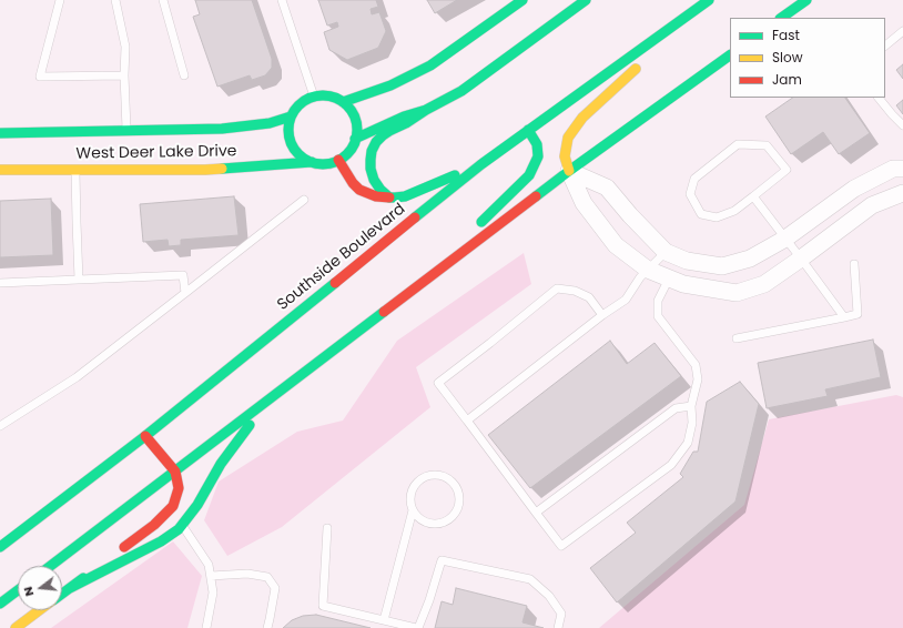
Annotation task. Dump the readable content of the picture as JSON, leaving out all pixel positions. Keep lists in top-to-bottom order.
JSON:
{
  "streets": {
    "main road": ["West Deer Lake Drive", "Southside Boulevard"]
  },
  "legend": ["Fast", "Slow", "Jam"],
  "north": "left"
}
